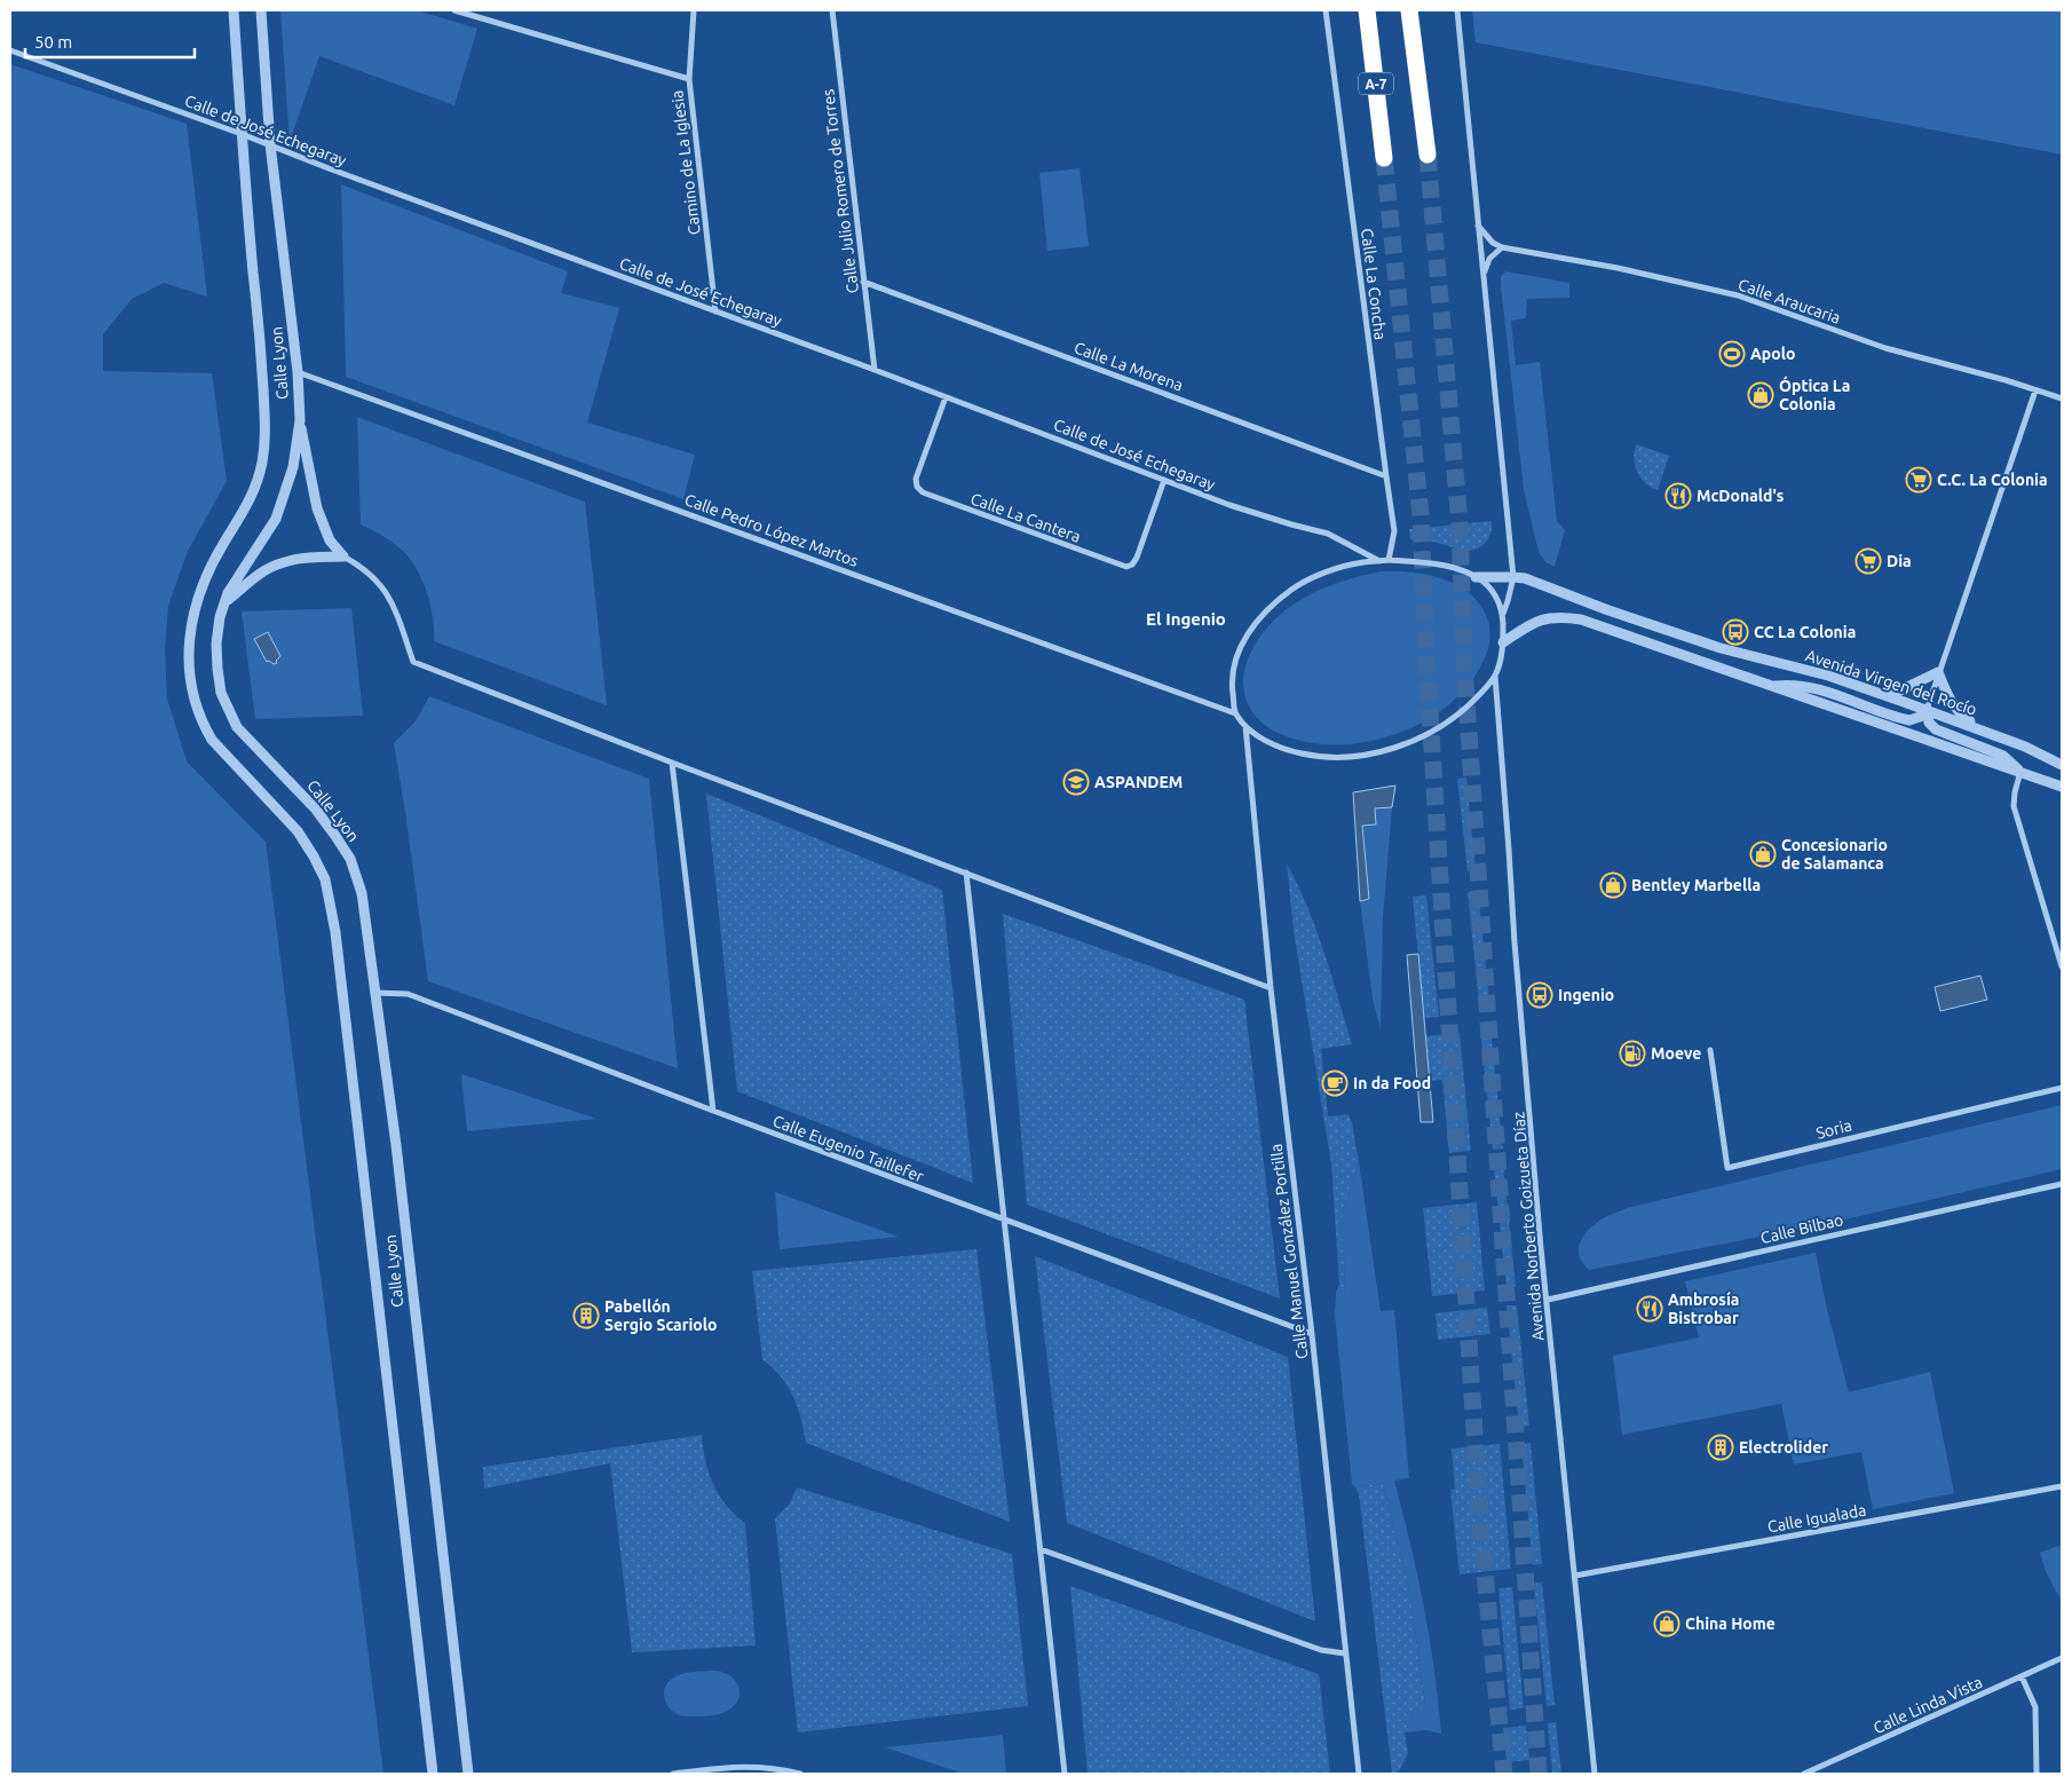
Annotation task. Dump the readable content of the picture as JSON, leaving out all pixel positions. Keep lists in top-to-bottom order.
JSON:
{
  "streets": {
    "highway": ["A-7"],
    "street": [
      "Calle de José Echegaray",
      "Camino de La Iglesia",
      "Calle Julio Romero de Torres",
      "Calle La Concha",
      "Calle Araucaria",
      "Calle Lyon",
      "Calle La Morena",
      "Calle La Cantera",
      "Calle Pedro López Martos",
      "Avenida Virgen del Rocío",
      "Soria",
      "Calle Eugenio Taillefer",
      "Avenida Norberto Goizueta Díaz",
      "Calle Bilbao",
      "Calle Manuel González Portilla",
      "Calle Igualada",
      "Calle Linda Vista"
    ]
  },
  "crossings": [
    ["Calle de José Echegaray", "Camino de La Iglesia"],
    ["Calle de José Echegaray", "Calle Julio Romero de Torres"],
    ["Calle de José Echegaray", "Calle Lyon"],
    ["Calle de José Echegaray", "Calle La Cantera"],
    ["Calle Julio Romero de Torres", "Calle La Morena"],
    ["Calle La Concha", "Calle La Morena"],
    ["Calle Lyon", "Calle Pedro López Martos"],
    ["Calle Lyon", "Calle Eugenio Taillefer"],
    ["Calle Eugenio Taillefer", "Calle Manuel González Portilla"],
    ["Avenida Norberto Goizueta Díaz", "Calle Bilbao"],
    ["Avenida Norberto Goizueta Díaz", "Calle Igualada"]
  ],
  "districts": ["El Ingenio"],
  "places": {
    "sports": ["Apolo"],
    "shop": [
      "Óptica La Colonia",
      "Concesionario de Salamanca",
      "Bentley Marbella",
      "China Home"
    ],
    "supermarket": ["C.C. La Colonia", "Dia"],
    "restaurant": ["McDonald's", "Ambrosía Bistrobar"],
    "bus stop": ["CC La Colonia", "Ingenio"],
    "school or university": ["ASPANDEM"],
    "fuel station": ["Moeve"],
    "cafe": ["In da Food"],
    "building": ["Pabellón Sergio Scariolo", "Electrolider"]
  },
  "scale_bar": "50 m"
}
